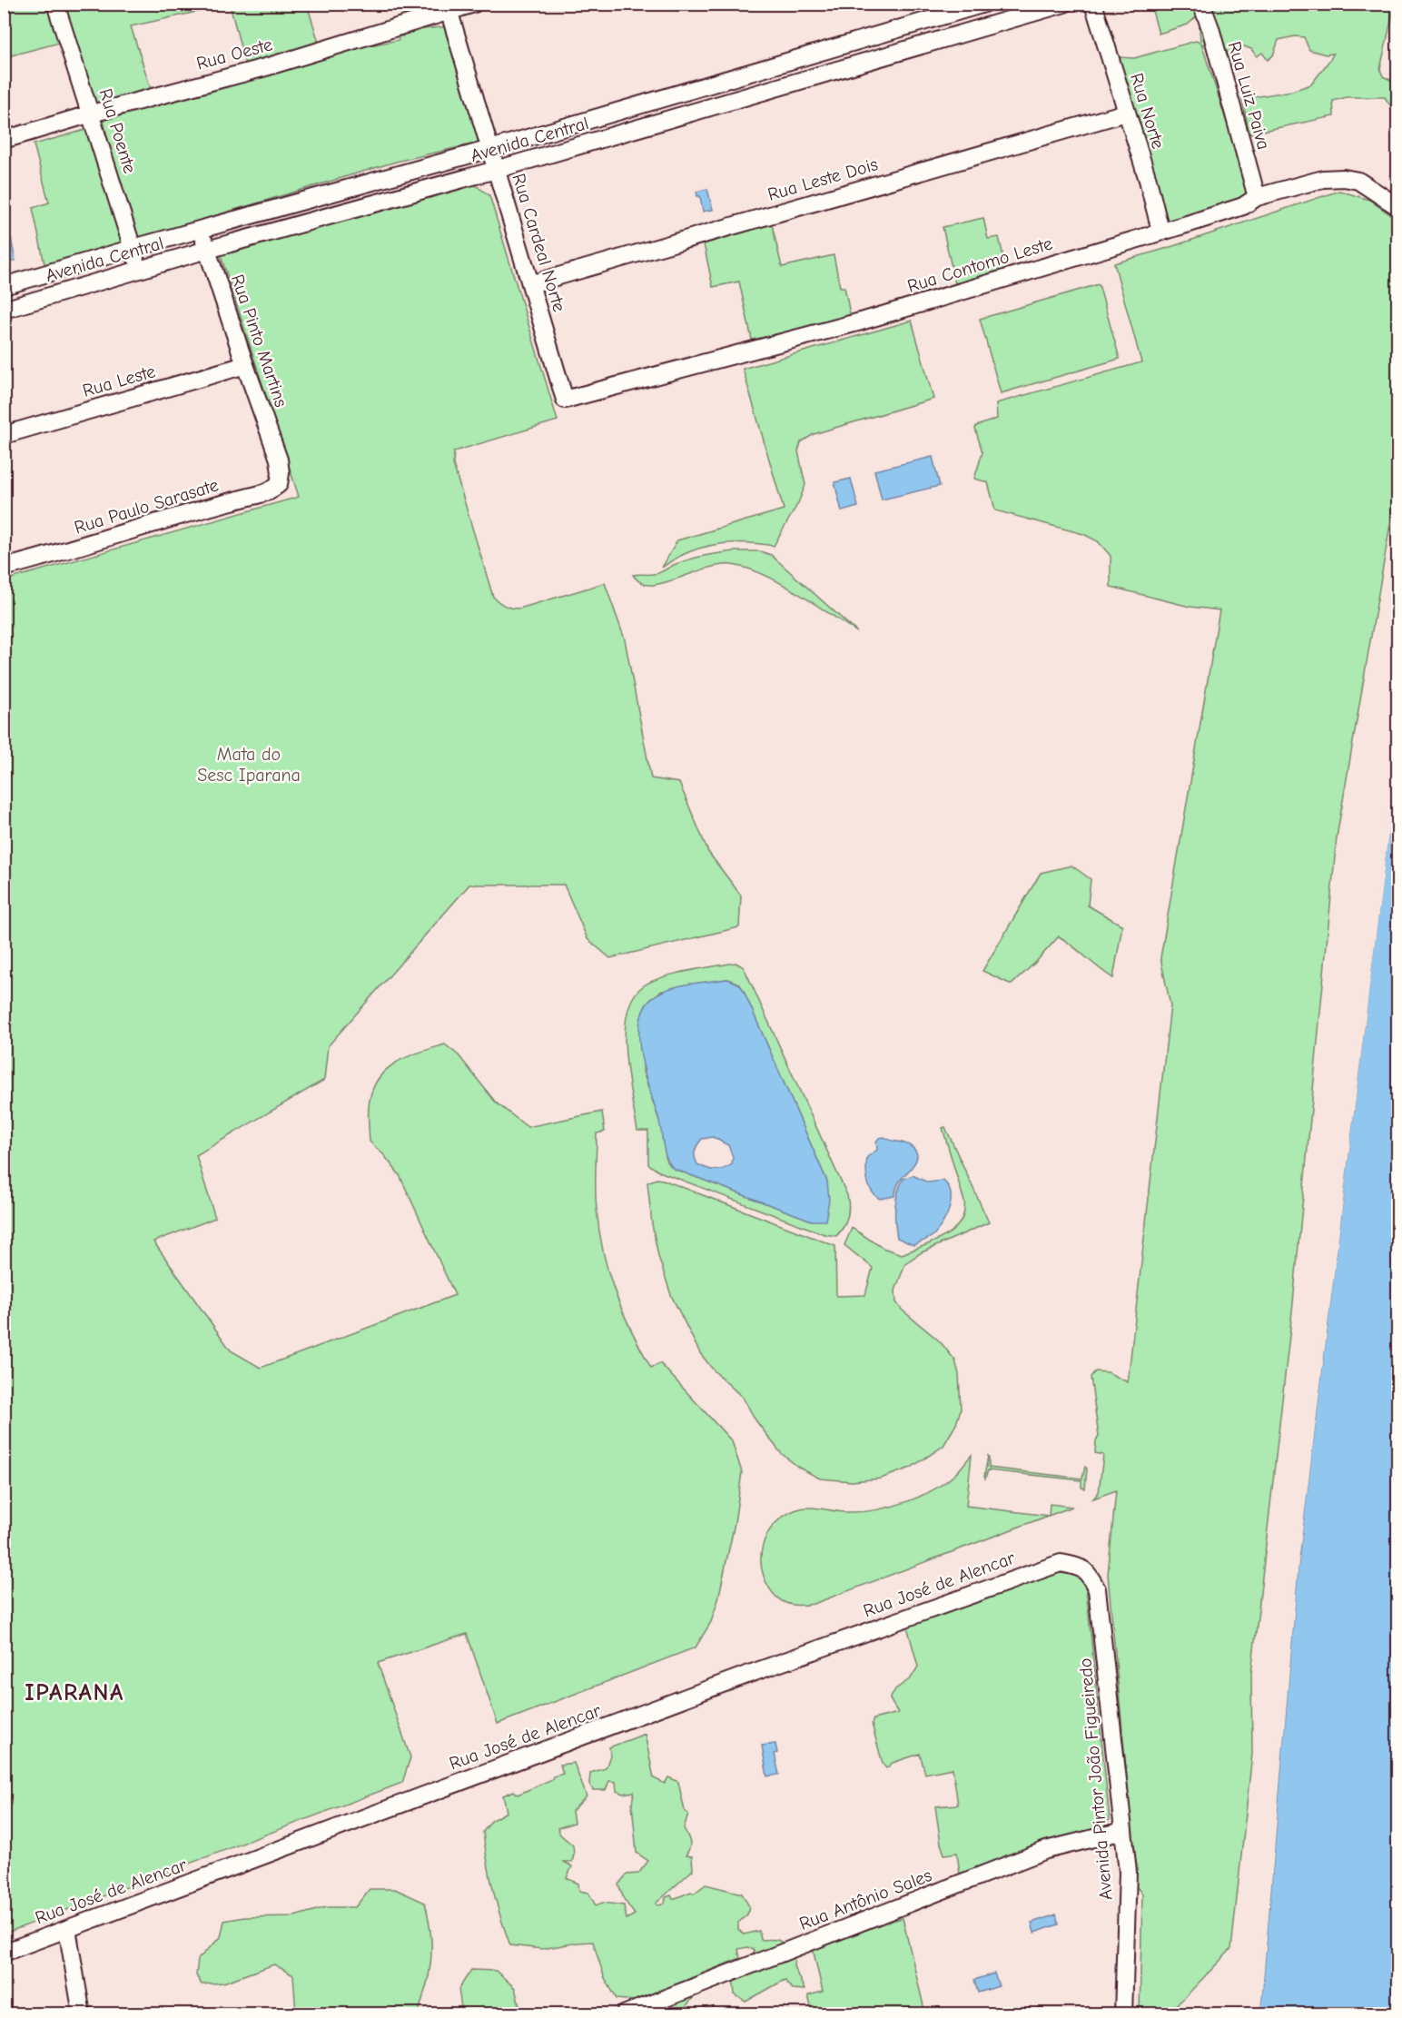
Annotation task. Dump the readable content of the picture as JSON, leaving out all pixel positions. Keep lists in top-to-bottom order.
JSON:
{
  "streets": {
    "street": [
      "Rua Oeste",
      "Rua Luiz Paiva",
      "Rua Norte",
      "Rua Poente",
      "Avenida Central",
      "Rua Leste Dois",
      "Rua Cardeal Norte",
      "Rua Contomo Leste",
      "Rua Pinto Martins",
      "Rua Leste",
      "Rua Paulo Sarasate",
      "Rua José de Alencar",
      "Avenida Pintor João Figueiredo",
      "Rua Antônio Sales"
    ]
  },
  "crossings": [
    ["Rua Oeste", "Rua Poente"],
    ["Rua Oeste", "Rua Cardeal Norte"],
    ["Rua Luiz Paiva", "Rua Contomo Leste"],
    ["Rua Norte", "Rua Leste Dois"],
    ["Rua Norte", "Rua Contomo Leste"],
    ["Rua Poente", "Avenida Central"],
    ["Avenida Central", "Rua Cardeal Norte"],
    ["Avenida Central", "Rua Pinto Martins"],
    ["Rua Leste Dois", "Rua Cardeal Norte"],
    ["Rua Cardeal Norte", "Rua Contomo Leste"],
    ["Rua Pinto Martins", "Rua Leste"],
    ["Rua Pinto Martins", "Rua Paulo Sarasate"],
    ["Rua José de Alencar", "Avenida Pintor João Figueiredo"],
    ["Avenida Pintor João Figueiredo", "Rua Antônio Sales"]
  ],
  "districts": ["IPARANA"],
  "parks": ["Mata do Sesc Iparana"]
}
